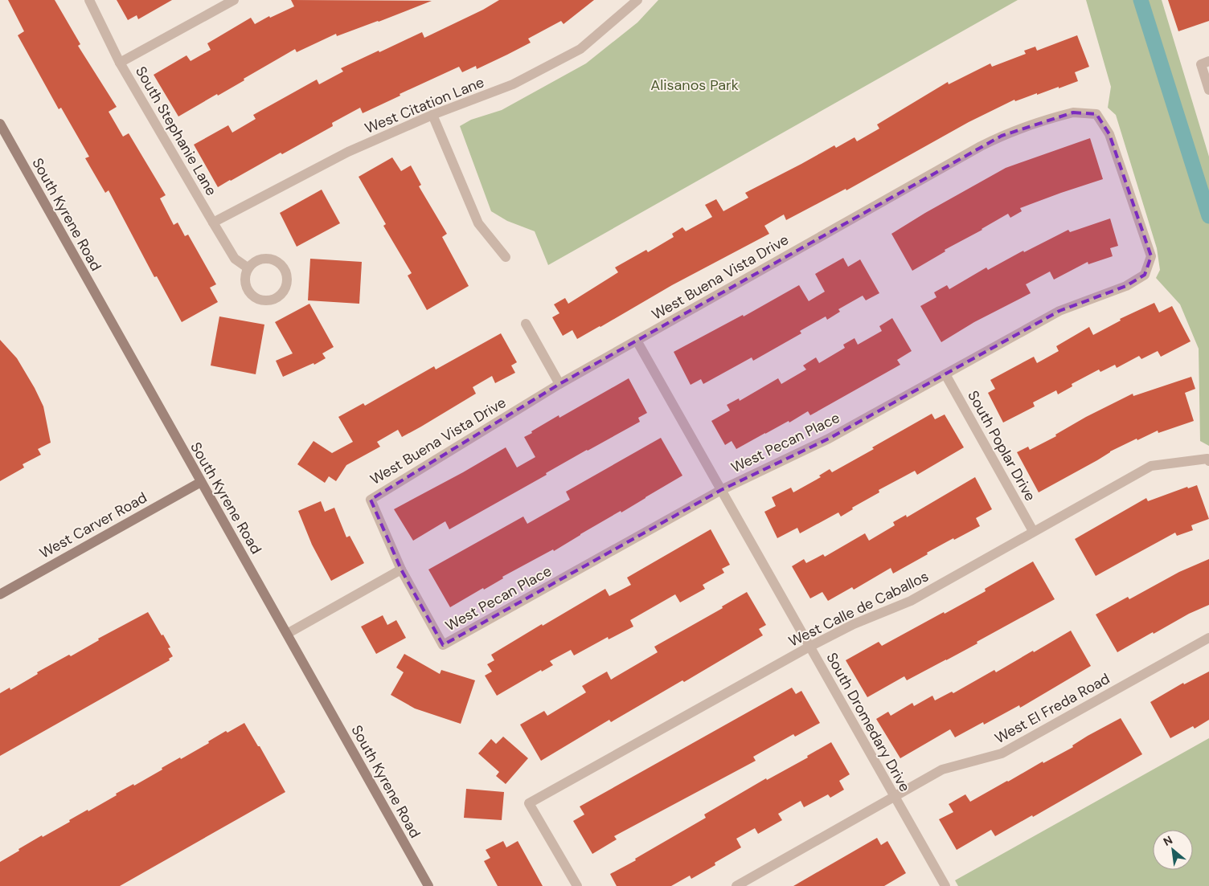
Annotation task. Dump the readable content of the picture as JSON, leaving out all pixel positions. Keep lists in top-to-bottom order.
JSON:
{
  "streets": {
    "main road": ["South Kyrene Road", "West Carver Road"],
    "street": [
      "West Citation Lane",
      "South Stephanie Lane",
      "West Buena Vista Drive",
      "West Pecan Place",
      "South Poplar Drive",
      "West Calle de Caballos",
      "West El Freda Road",
      "South Dromedary Drive"
    ]
  },
  "crossings": [
    ["West Citation Lane", "South Stephanie Lane"],
    ["South Kyrene Road", "West Carver Road"],
    ["West Buena Vista Drive", "West Pecan Place"],
    ["West Buena Vista Drive", "South Dromedary Drive"],
    ["West Pecan Place", "South Poplar Drive"],
    ["West Pecan Place", "South Dromedary Drive"],
    ["South Poplar Drive", "West Calle de Caballos"],
    ["West Calle de Caballos", "South Dromedary Drive"],
    ["West El Freda Road", "South Dromedary Drive"]
  ],
  "parks": ["Alisanos Park"],
  "north": "top left"
}
